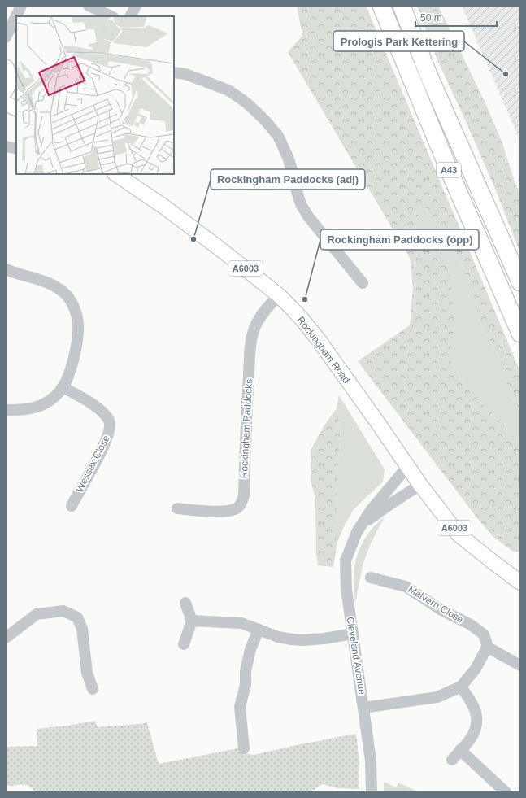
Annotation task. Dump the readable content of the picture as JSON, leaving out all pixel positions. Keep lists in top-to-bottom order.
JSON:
{
  "streets": {
    "highway": ["A43"],
    "main road": ["A6003", "Rockingham Road"],
    "street": [
      "Rockingham Paddocks",
      "Wessex Close",
      "Malvern Close",
      "Cleveland Avenue"
    ]
  },
  "crossings": [
    ["Rockingham Road", "Rockingham Paddocks"],
    ["Rockingham Road", "Cleveland Avenue"]
  ],
  "places": ["Prologis Park Kettering", "Rockingham Paddocks (adj)", "Rockingham Paddocks (opp)"],
  "scale_bar": "50 m"
}
